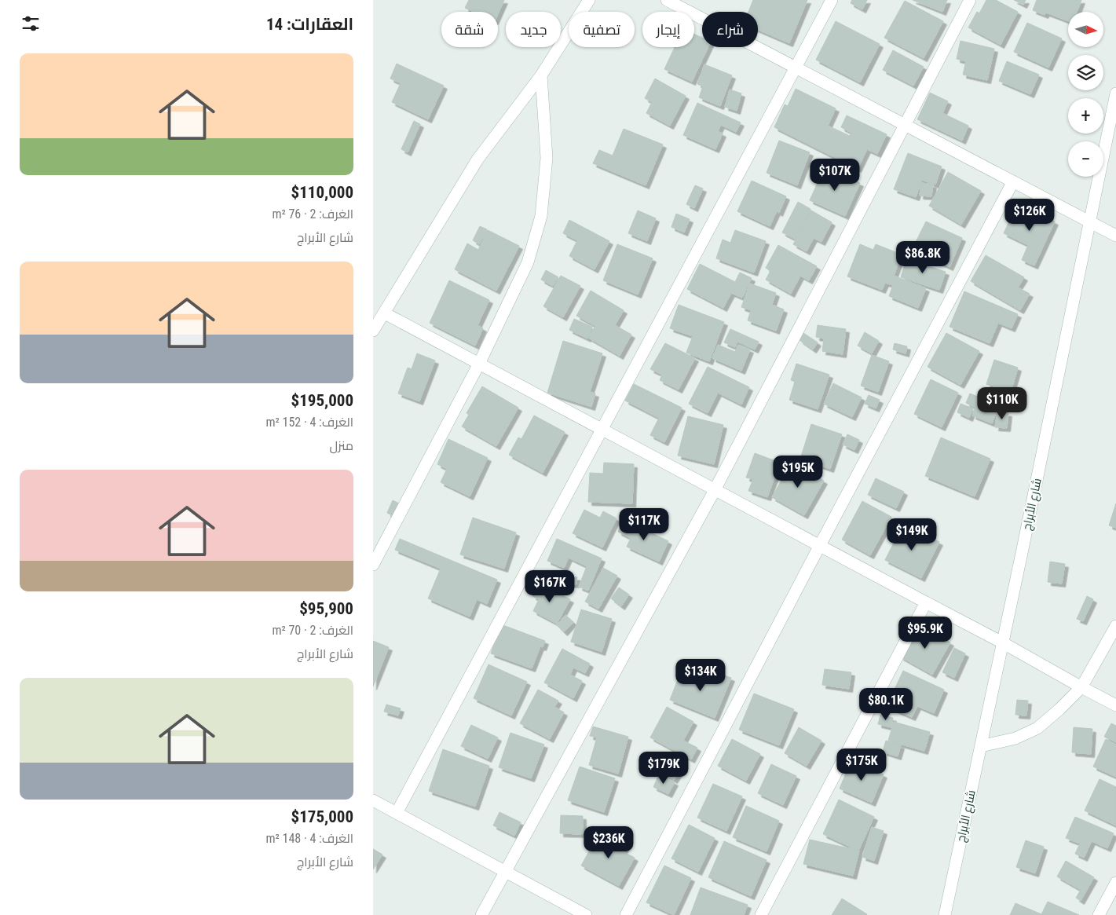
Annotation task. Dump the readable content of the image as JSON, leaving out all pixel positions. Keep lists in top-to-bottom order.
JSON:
{
  "streets": {
    "street": ["شارع الأبراج"]
  },
  "north": "right",
  "page": {
    "heading": "العقارات: 14",
    "map_buttons": ["+", "−"],
    "chip": [
      "شراء",
      "إيجار",
      "تصفية",
      "جديد",
      "شقة"
    ],
    "list": [
      {
        "name": "$110,000",
        "note": "الغرف: 2 · 76 m² · شارع الأبراج"
      },
      {
        "name": "$195,000",
        "note": "الغرف: 4 · 152 m² · منزل"
      },
      {
        "name": "$95,900",
        "note": "الغرف: 2 · 70 m² · شارع الأبراج"
      },
      {
        "name": "$175,000",
        "note": "الغرف: 4 · 148 m² · شارع الأبراج"
      }
    ],
    "price": [
      "$107K",
      "$126K",
      "$86.8K",
      "$110K",
      "$195K",
      "$117K",
      "$149K",
      "$167K",
      "$95.9K",
      "$134K",
      "$80.1K",
      "$175K",
      "$179K",
      "$236K"
    ]
  }
}
